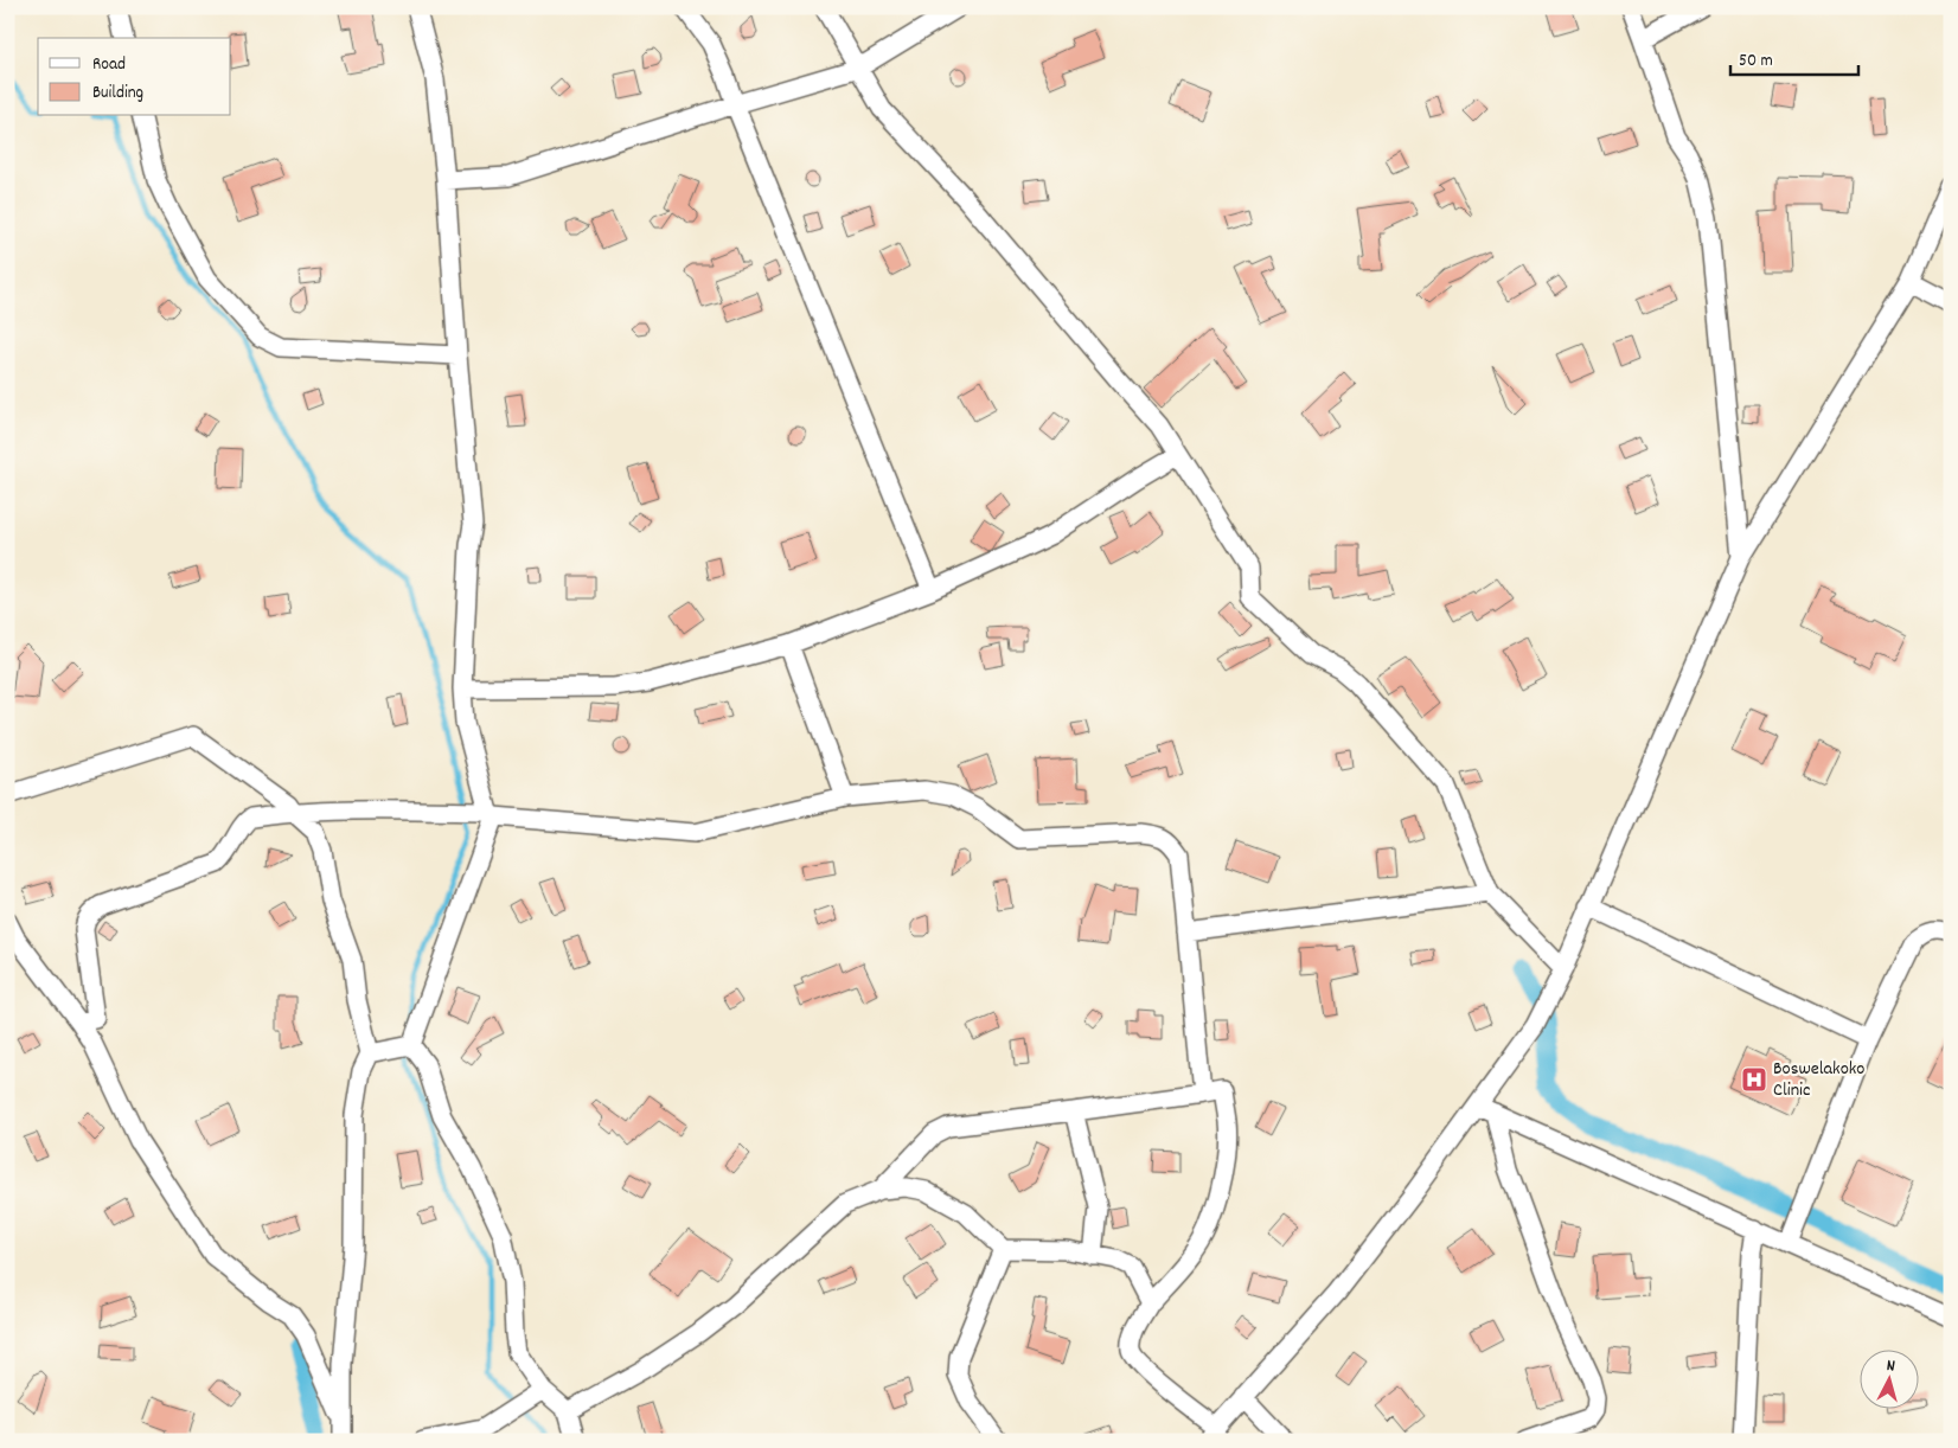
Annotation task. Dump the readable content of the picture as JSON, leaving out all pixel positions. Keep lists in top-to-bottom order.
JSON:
{
  "places": {
    "hospital": ["Boswelakoko Clinic"]
  },
  "legend": ["Road", "Building"],
  "scale_bar": "50 m",
  "north": "top"
}
